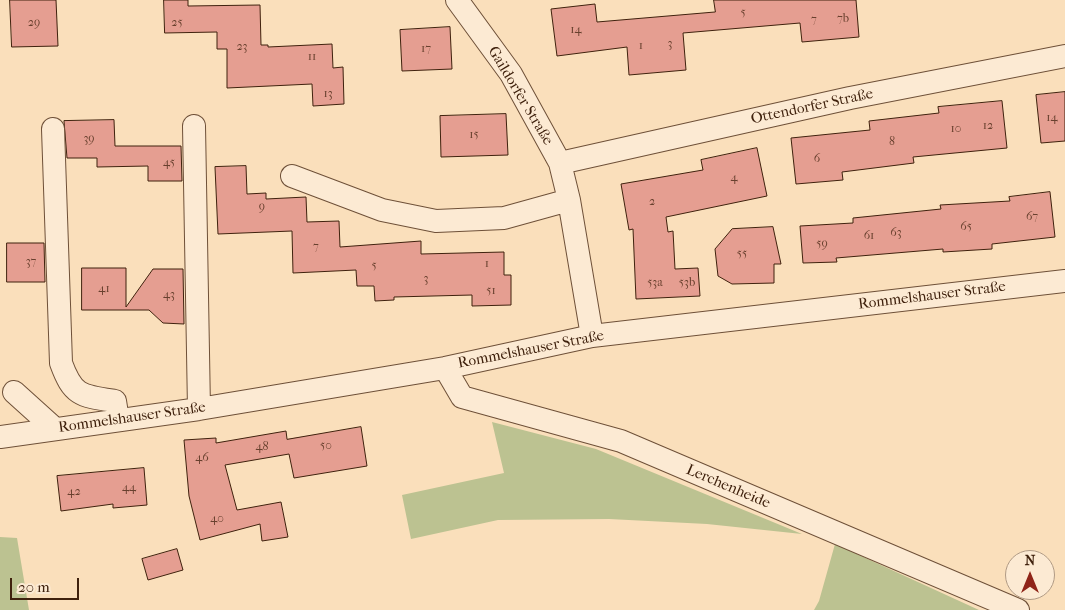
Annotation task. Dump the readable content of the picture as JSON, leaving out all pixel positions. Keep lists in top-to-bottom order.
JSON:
{
  "streets": {
    "street": [
      "Gaildorfer Straße",
      "Ottendorfer Straße",
      "Rommelshauser Straße",
      "Lerchenheide"
    ]
  },
  "crossings": [
    ["Gaildorfer Straße", "Ottendorfer Straße"],
    ["Gaildorfer Straße", "Rommelshauser Straße"],
    ["Rommelshauser Straße", "Lerchenheide"]
  ],
  "house_numbers": [
    "5",
    "7b",
    "7",
    "29",
    "25",
    "14",
    "3",
    "1",
    "23",
    "17",
    "11",
    "13",
    "14",
    "12",
    "10",
    "15",
    "39",
    "8",
    "6",
    "45",
    "4",
    "2",
    "9",
    "67",
    "65",
    "63",
    "61",
    "59",
    "7",
    "55",
    "37",
    "1",
    "5",
    "3",
    "53a",
    "53b",
    "41",
    "51",
    "43",
    "50",
    "48",
    "46",
    "44",
    "42",
    "40"
  ],
  "scale_bar": "20 m",
  "north": "top"
}
